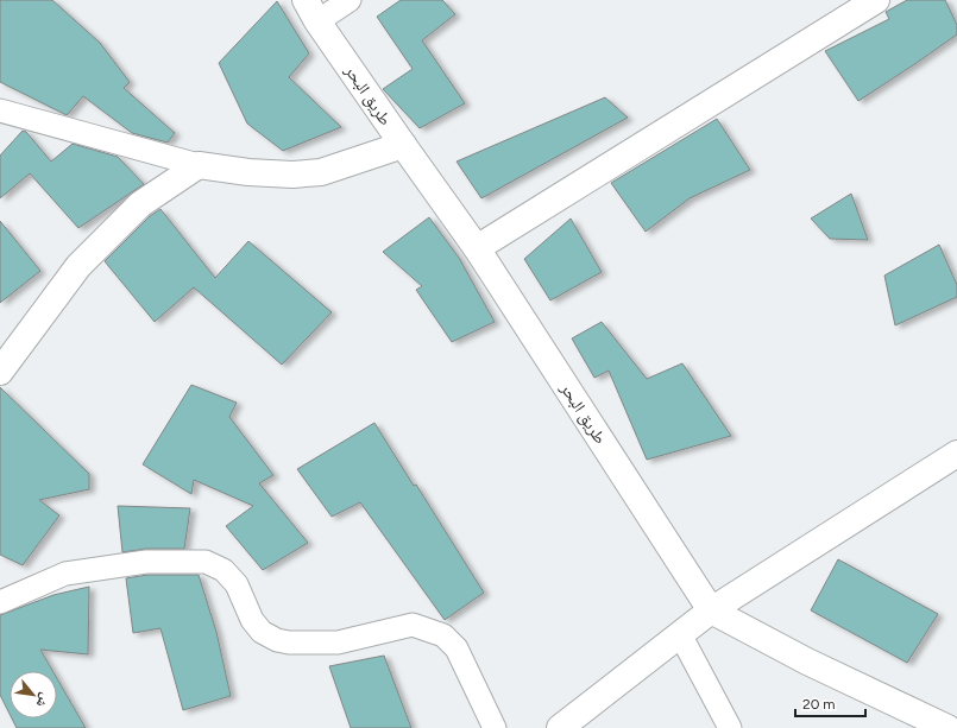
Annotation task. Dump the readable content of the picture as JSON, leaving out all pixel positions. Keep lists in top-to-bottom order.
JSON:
{
  "streets": {
    "main road": ["طريق البحر"]
  },
  "scale_bar": "20 m",
  "north": "bottom right"
}
